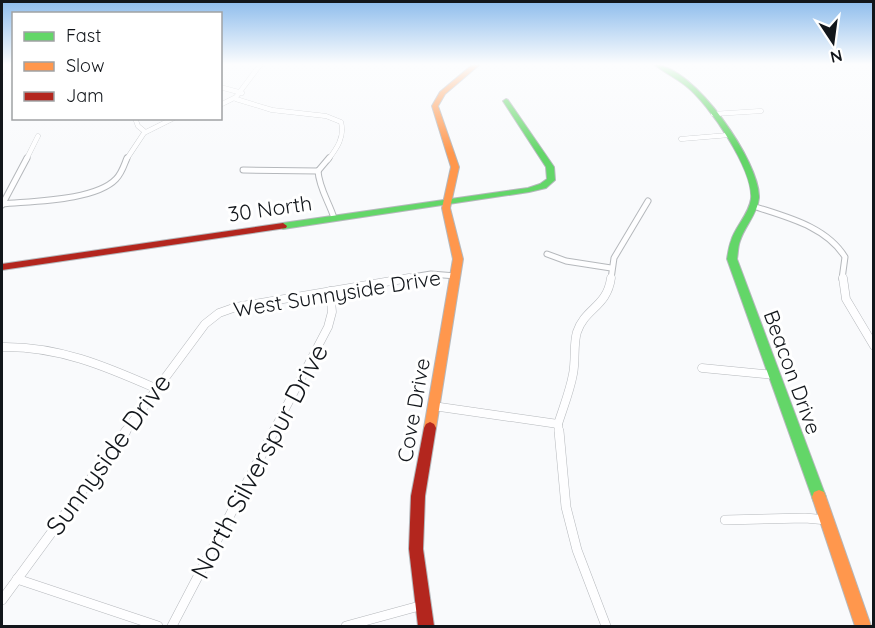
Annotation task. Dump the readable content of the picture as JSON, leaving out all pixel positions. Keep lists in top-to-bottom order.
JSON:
{
  "streets": {
    "street": [
      "30 North",
      "West Sunnyside Drive",
      "Beacon Drive",
      "Cove Drive",
      "Sunnyside Drive",
      "North Silverspur Drive"
    ]
  },
  "crossings": [
    ["30 North", "Cove Drive"],
    ["West Sunnyside Drive", "Cove Drive"],
    ["West Sunnyside Drive", "Sunnyside Drive"],
    ["West Sunnyside Drive", "North Silverspur Drive"]
  ],
  "legend": ["Fast", "Slow", "Jam"],
  "north": "bottom"
}
